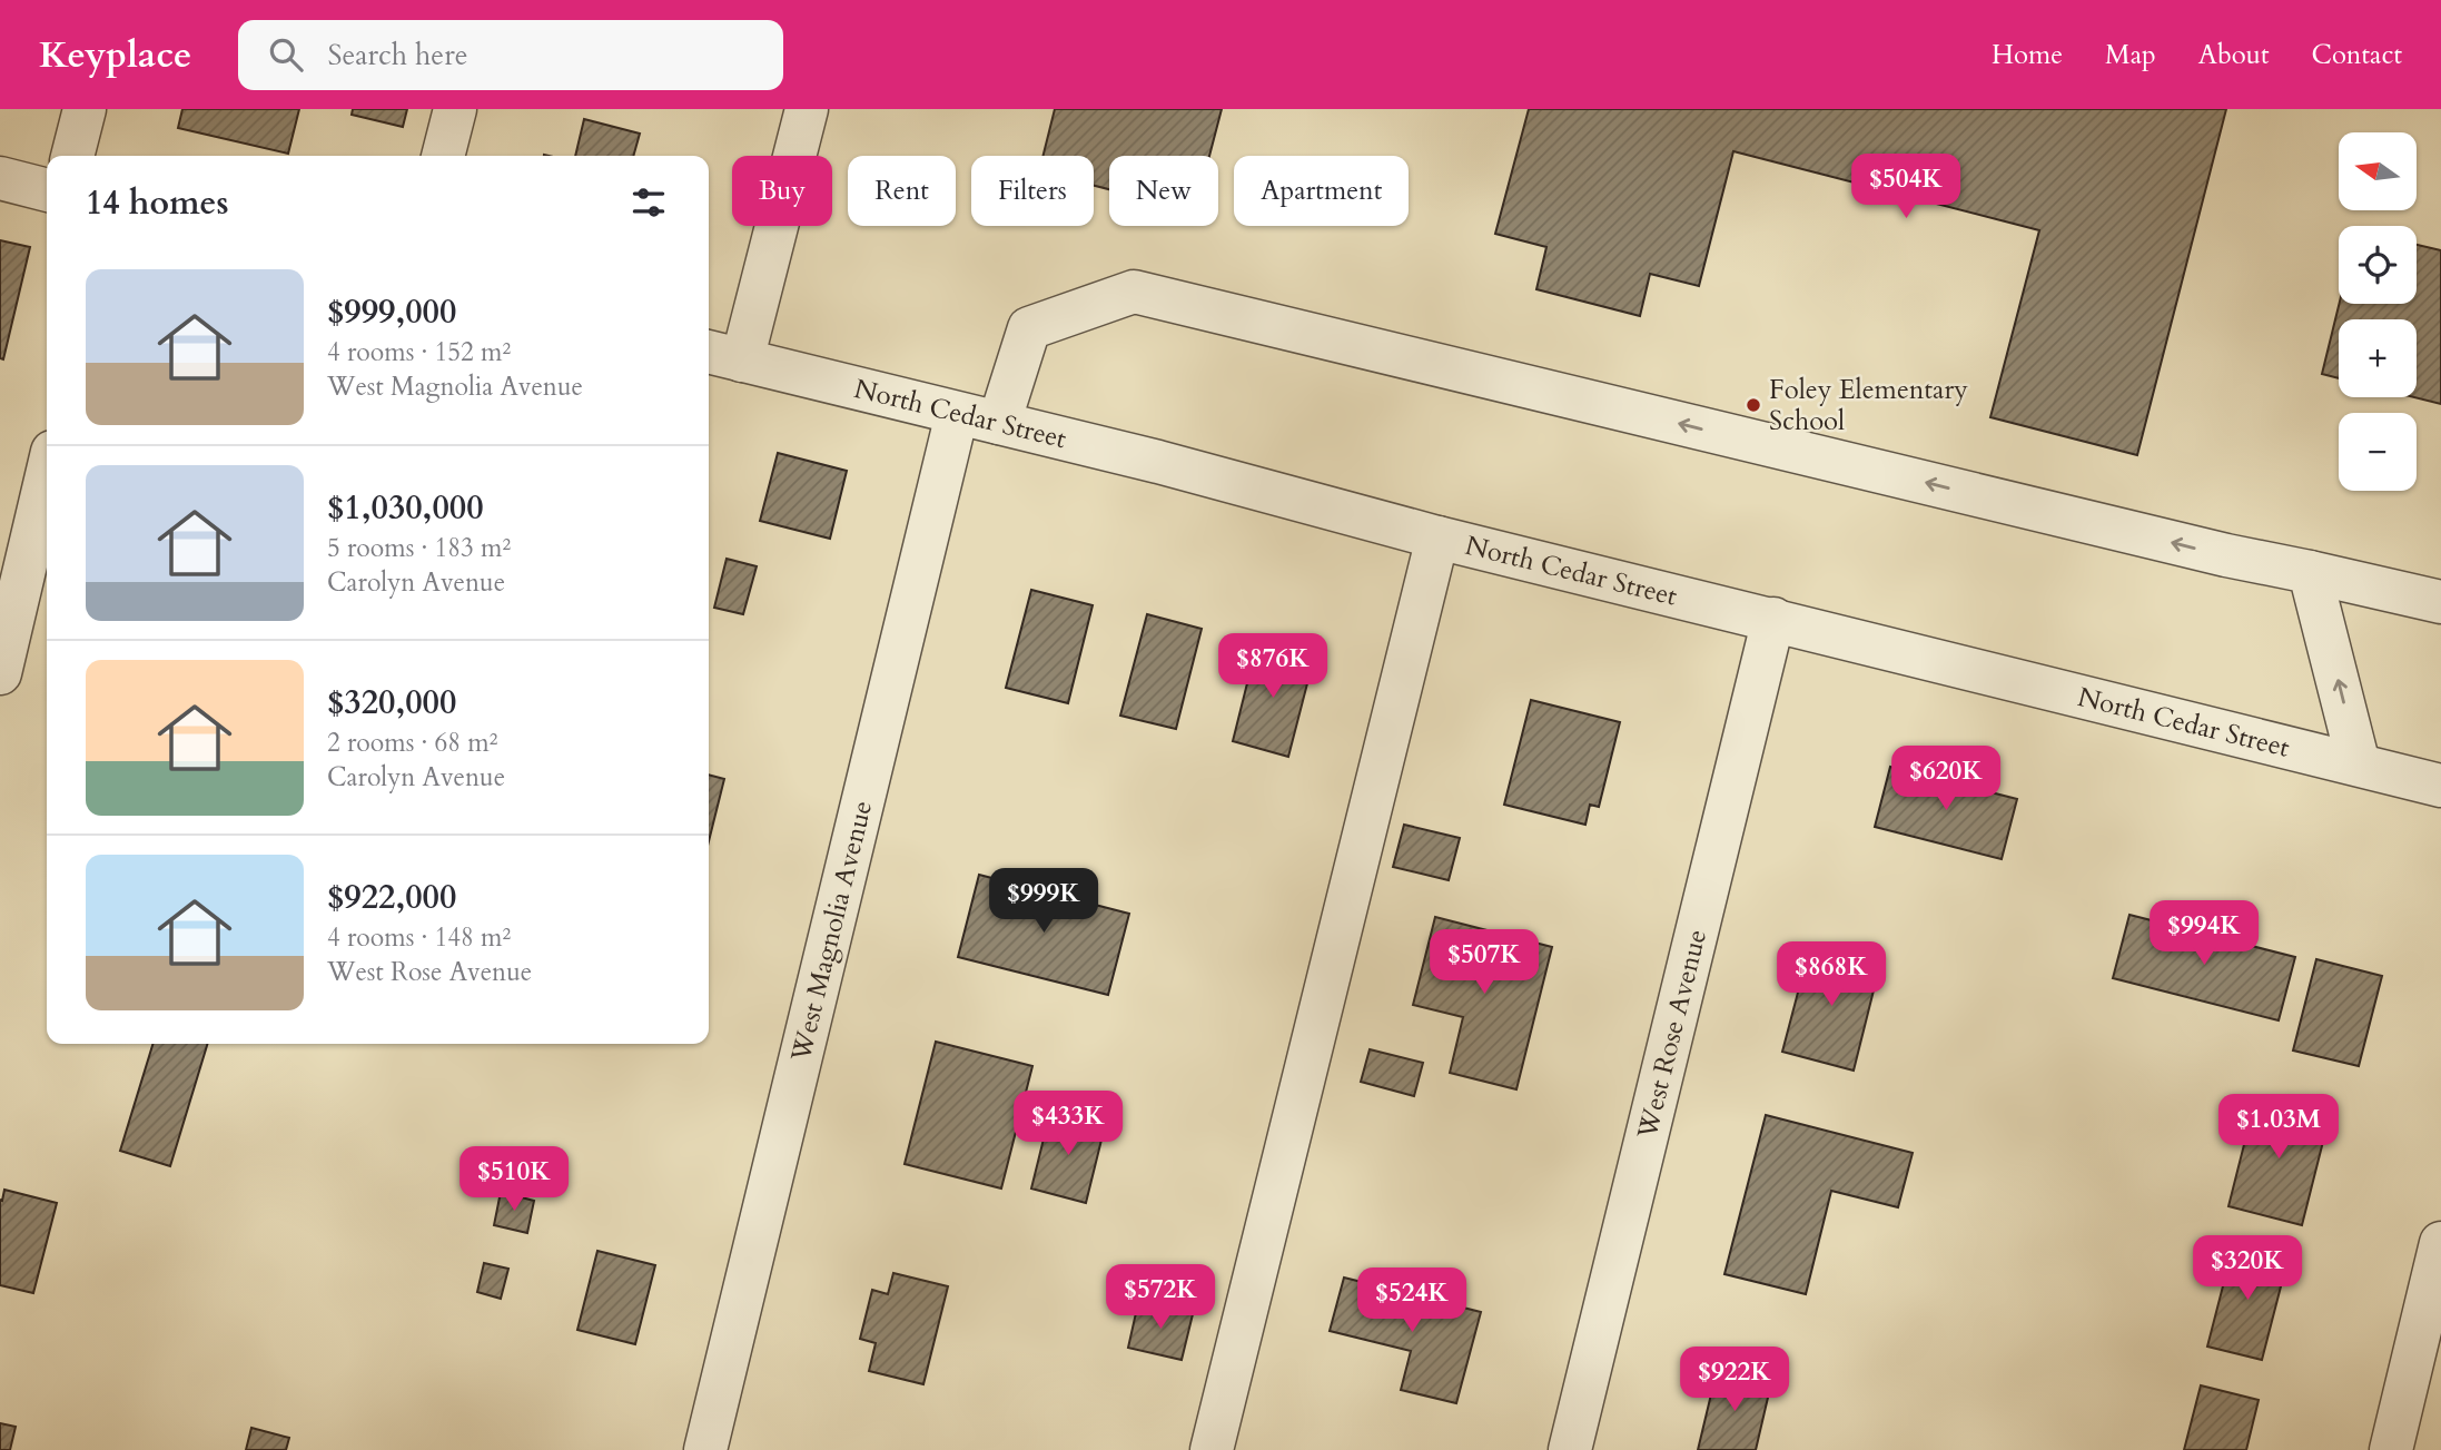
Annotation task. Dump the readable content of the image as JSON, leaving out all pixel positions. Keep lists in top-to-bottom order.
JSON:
{
  "streets": {
    "street": ["North Cedar Street", "West Magnolia Avenue", "West Rose Avenue"]
  },
  "crossings": [
    ["North Cedar Street", "West Magnolia Avenue"],
    ["North Cedar Street", "West Rose Avenue"]
  ],
  "places": ["Foley Elementary School"],
  "north": "left",
  "page": {
    "header": "Keyplace",
    "search": "Search here",
    "nav": [
      "Home",
      "Map",
      "About",
      "Contact"
    ],
    "map_buttons": ["+", "−"],
    "price": [
      "$504K",
      "$876K",
      "$620K",
      "$999K",
      "$994K",
      "$507K",
      "$868K",
      "$433K",
      "$1.03M",
      "$510K",
      "$320K",
      "$572K",
      "$524K",
      "$922K"
    ],
    "chip": [
      "Buy",
      "Rent",
      "Filters",
      "New",
      "Apartment"
    ],
    "heading": "14 homes",
    "list": [
      {
        "name": "$999,000",
        "note": "4 rooms · 152 m² · West Magnolia Avenue"
      },
      {
        "name": "$1,030,000",
        "note": "5 rooms · 183 m² · Carolyn Avenue"
      },
      {
        "name": "$320,000",
        "note": "2 rooms · 68 m² · Carolyn Avenue"
      },
      {
        "name": "$922,000",
        "note": "4 rooms · 148 m² · West Rose Avenue"
      }
    ]
  }
}
